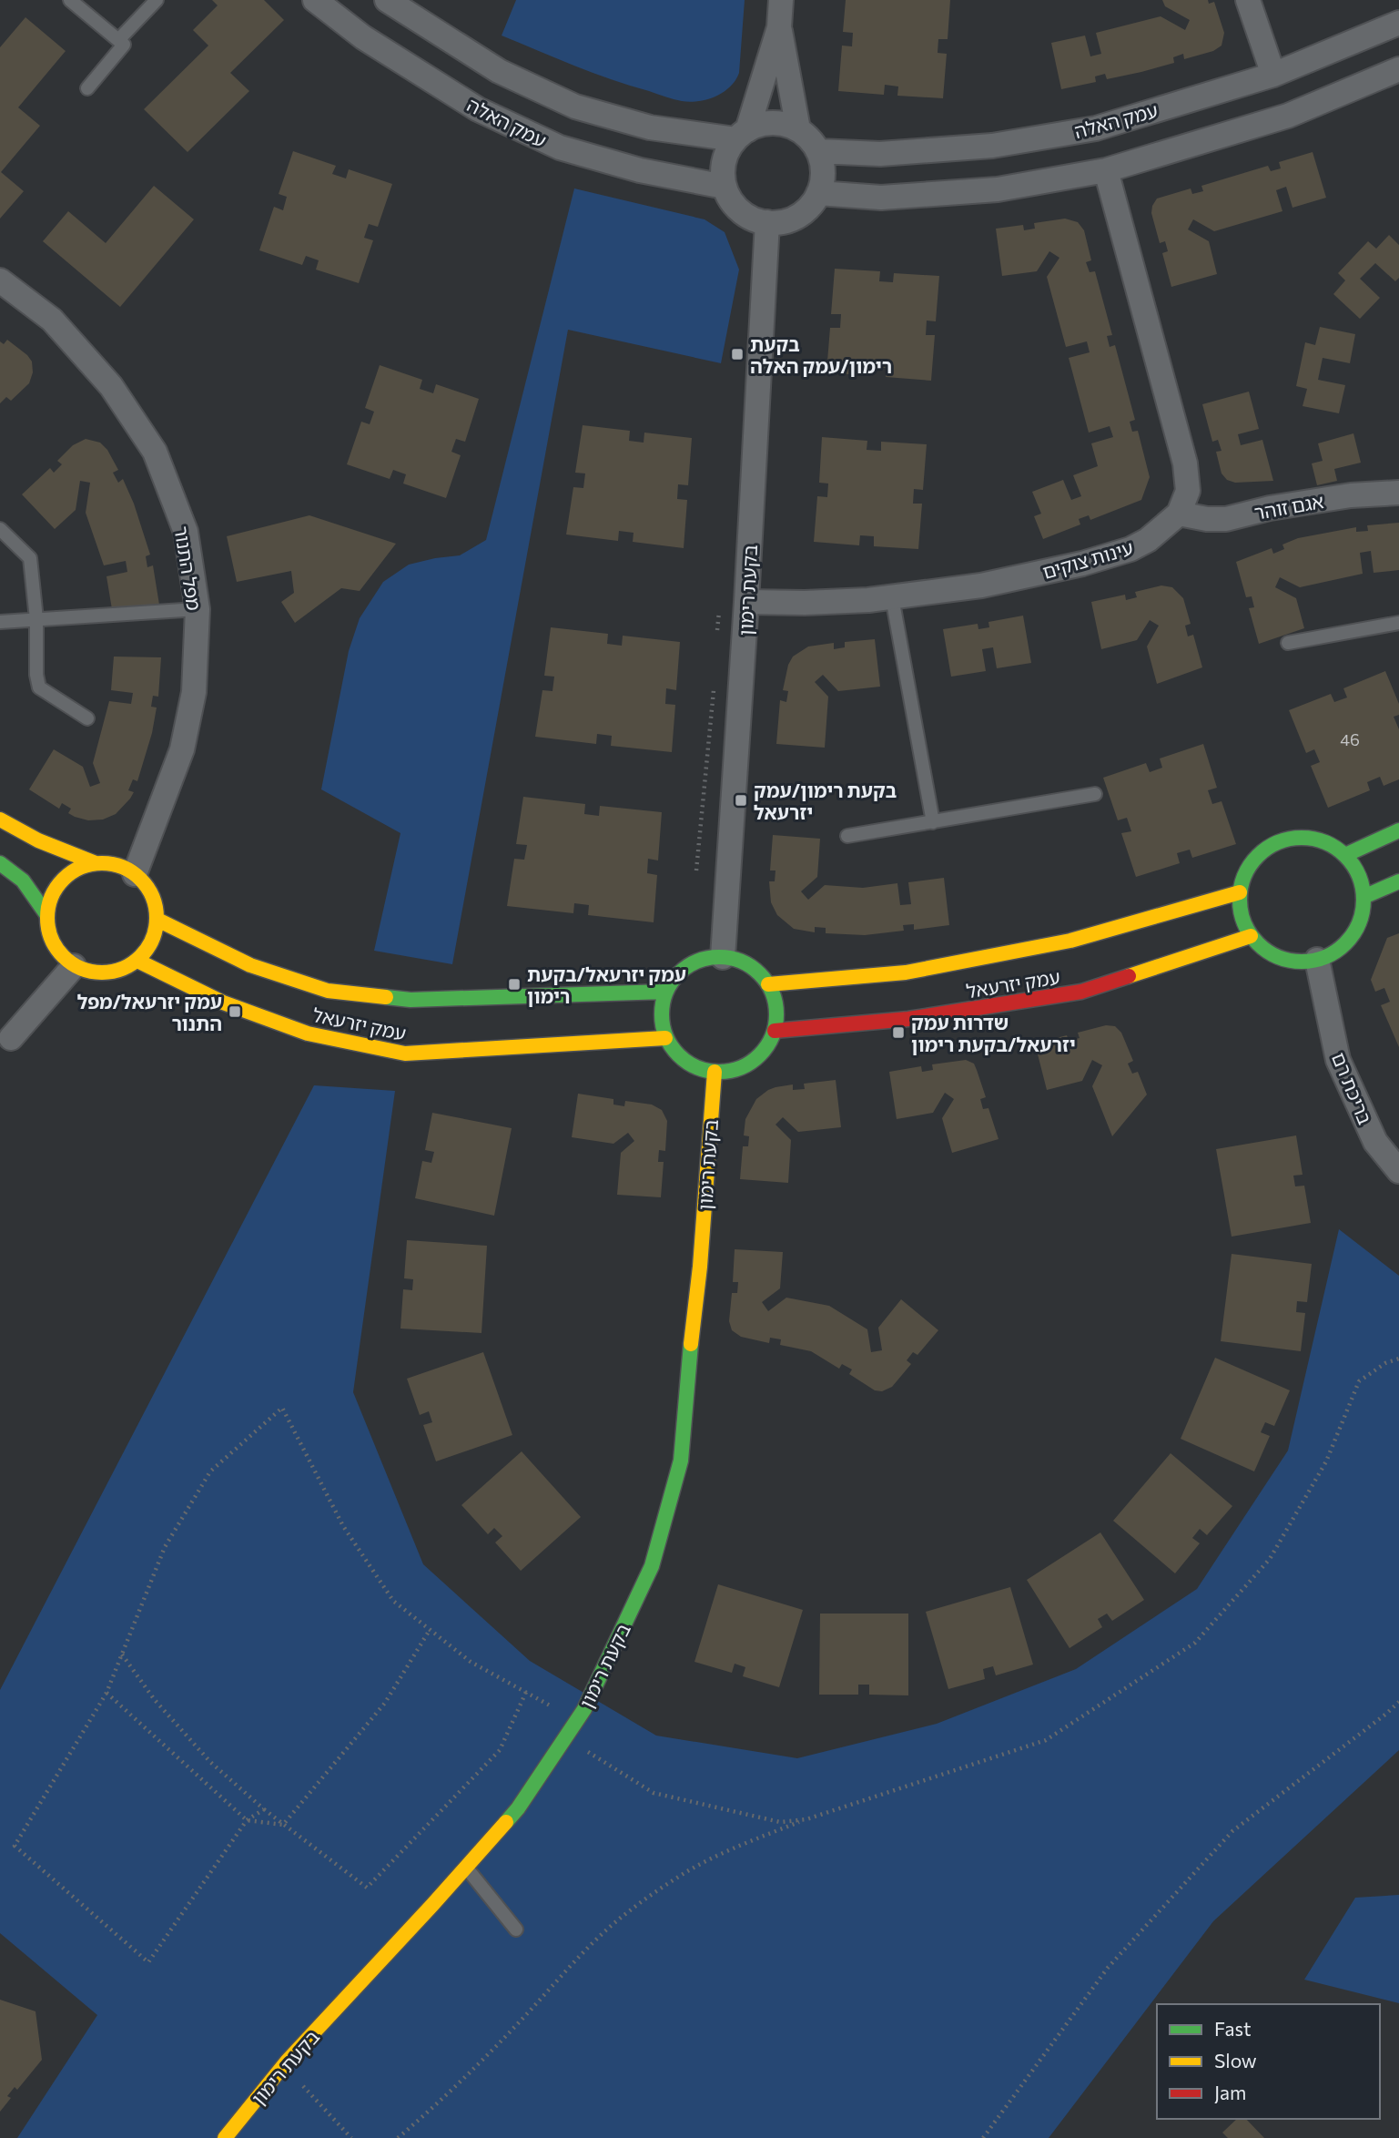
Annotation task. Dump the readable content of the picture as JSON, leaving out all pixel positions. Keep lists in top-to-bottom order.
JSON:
{
  "streets": {
    "main road": ["בקעת רימון", "עמק יזרעאל"],
    "street": [
      "עמק האלה",
      "אגם זוהר",
      "עינות צוקים",
      "מפל התנור",
      "בריכת רם"
    ]
  },
  "crossings": [
    ["עמק האלה", "בקעת רימון"],
    ["אגם זוהר", "עינות צוקים"],
    ["עינות צוקים", "בקעת רימון"],
    ["מפל התנור", "עמק יזרעאל"],
    ["בקעת רימון", "עמק יזרעאל"],
    ["עמק יזרעאל", "בריכת רם"]
  ],
  "places": {
    "transit": [
      "בקעת רימון/עמק האלה",
      "בקעת רימון/עמק יזרעאל",
      "עמק יזרעאל/בקעת רימון",
      "עמק יזרעאל/מפל התנור",
      "שדרות עמק יזרעאל/בקעת רימון"
    ]
  },
  "house_numbers": ["46"],
  "legend": ["Fast", "Slow", "Jam"]
}
